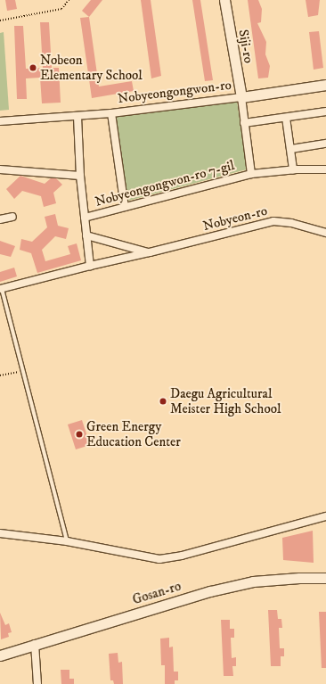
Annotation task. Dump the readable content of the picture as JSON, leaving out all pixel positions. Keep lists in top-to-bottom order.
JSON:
{
  "streets": {
    "main road": ["Siji-ro", "Nobyeongongwon-ro", "Gosan-ro"],
    "street": ["Nobyeongongwon-ro 7-gil", "Nobyeon-ro"]
  },
  "crossings": [
    ["Siji-ro", "Nobyeongongwon-ro"],
    ["Nobyeongongwon-ro", "Nobyeongongwon-ro 7-gil"],
    ["Nobyeongongwon-ro 7-gil", "Nobyeon-ro"]
  ],
  "places": ["Nobeon Elementary School", "Daegu Agricultural Meister High School", "Green Energy Education Center"]
}
